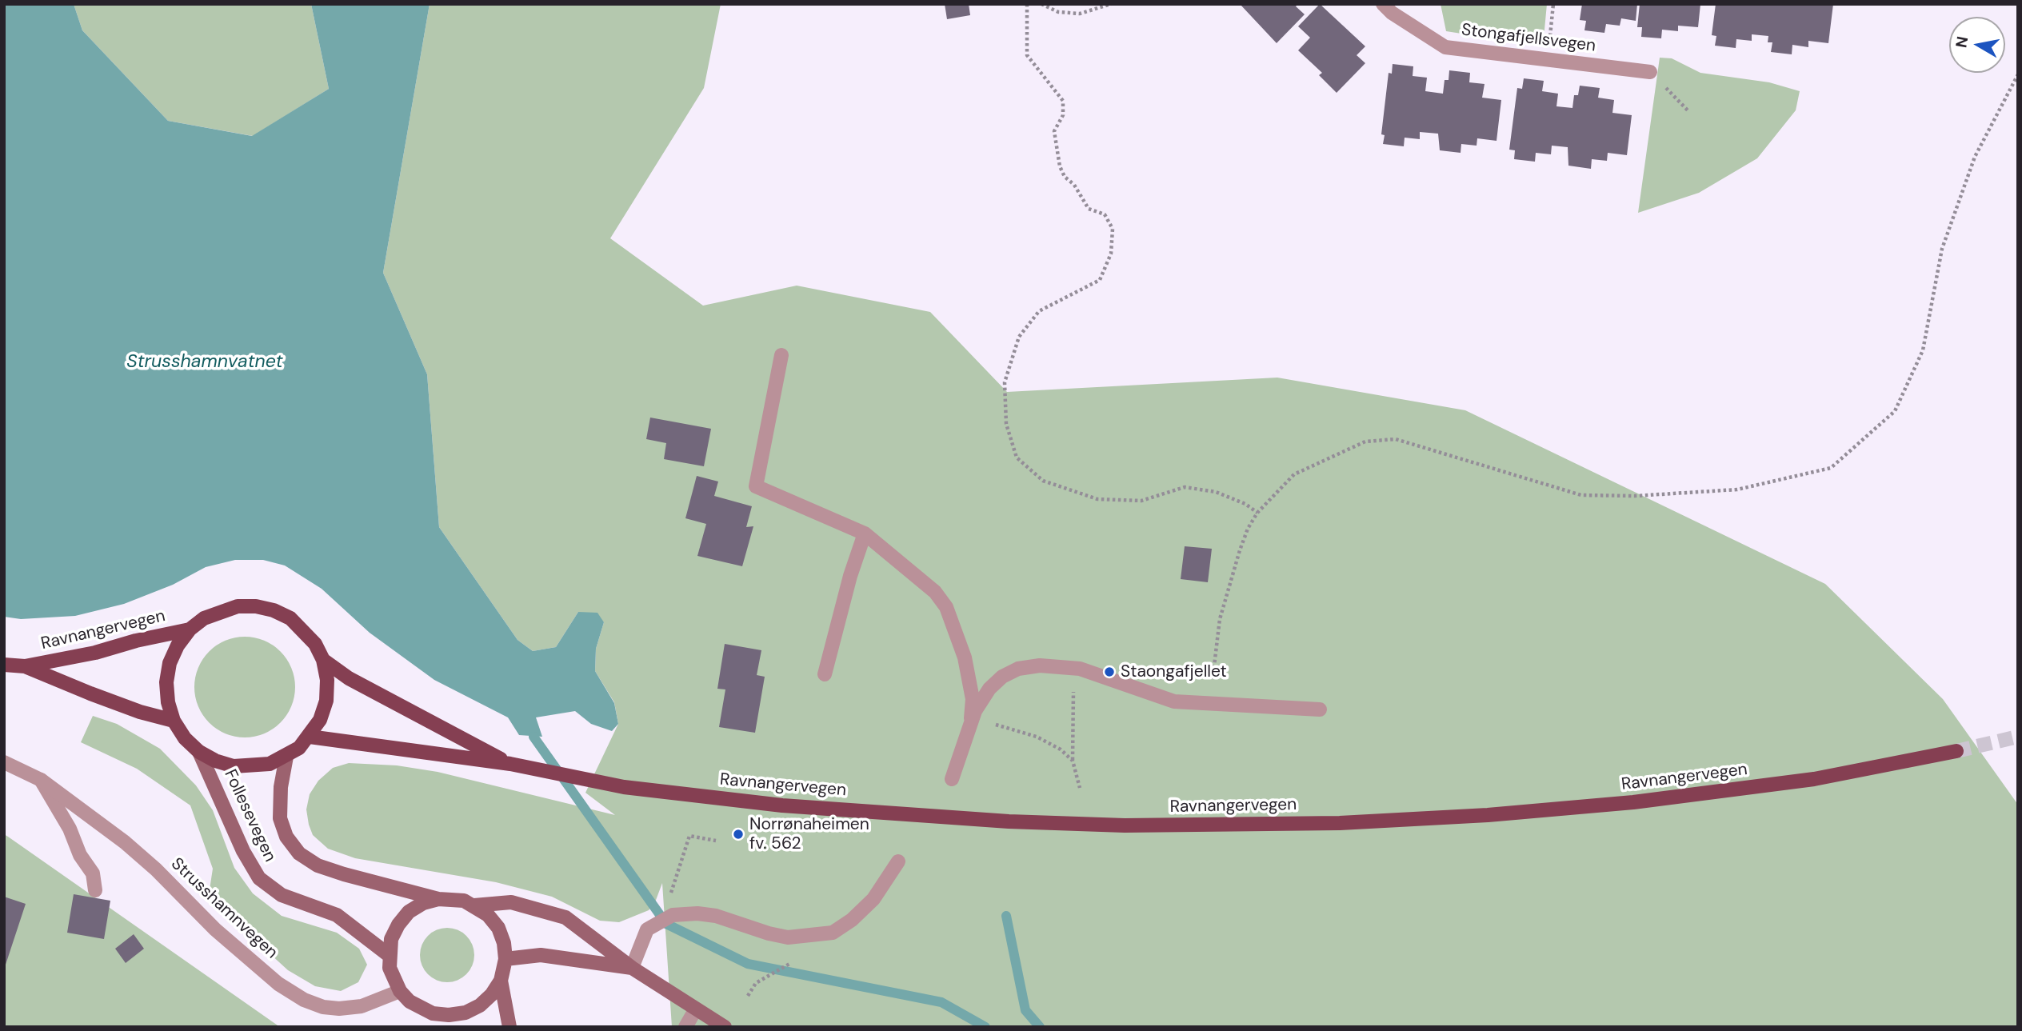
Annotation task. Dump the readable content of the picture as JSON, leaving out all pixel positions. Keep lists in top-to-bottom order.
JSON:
{
  "streets": {
    "main road": ["Ravnangervegen", "Follesevegen"],
    "street": ["Stongafjellsvegen", "Strusshamnvegen"]
  },
  "crossings": [
    ["Ravnangervegen", "Follesevegen"],
    ["Follesevegen", "Strusshamnvegen"]
  ],
  "water": ["Strusshamnvatnet"],
  "places": ["Staongafjellet", "Norrønaheimen fv. 562"],
  "north": "left"
}
